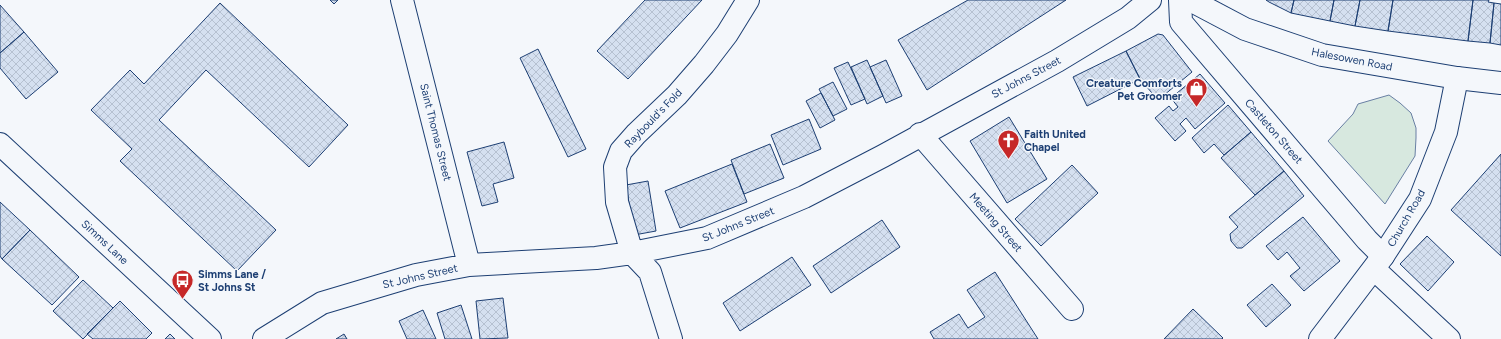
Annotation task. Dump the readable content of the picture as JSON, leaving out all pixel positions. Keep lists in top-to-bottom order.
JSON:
{
  "streets": {
    "street": [
      "Halesowen Road",
      "St Johns Street",
      "Raybould's Fold",
      "Castleton Street",
      "Saint Thomas Street",
      "Church Road",
      "Meeting Street",
      "Simms Lane"
    ]
  },
  "crossings": [
    ["Halesowen Road", "Church Road"],
    ["St Johns Street", "Raybould's Fold"],
    ["St Johns Street", "Saint Thomas Street"],
    ["St Johns Street", "Meeting Street"],
    ["Castleton Street", "Church Road"]
  ],
  "places": {
    "shop": ["Creature Comforts Pet Groomer"],
    "church": ["Faith United Chapel"],
    "bus stop": ["Simms Lane / St Johns St"]
  }
}
